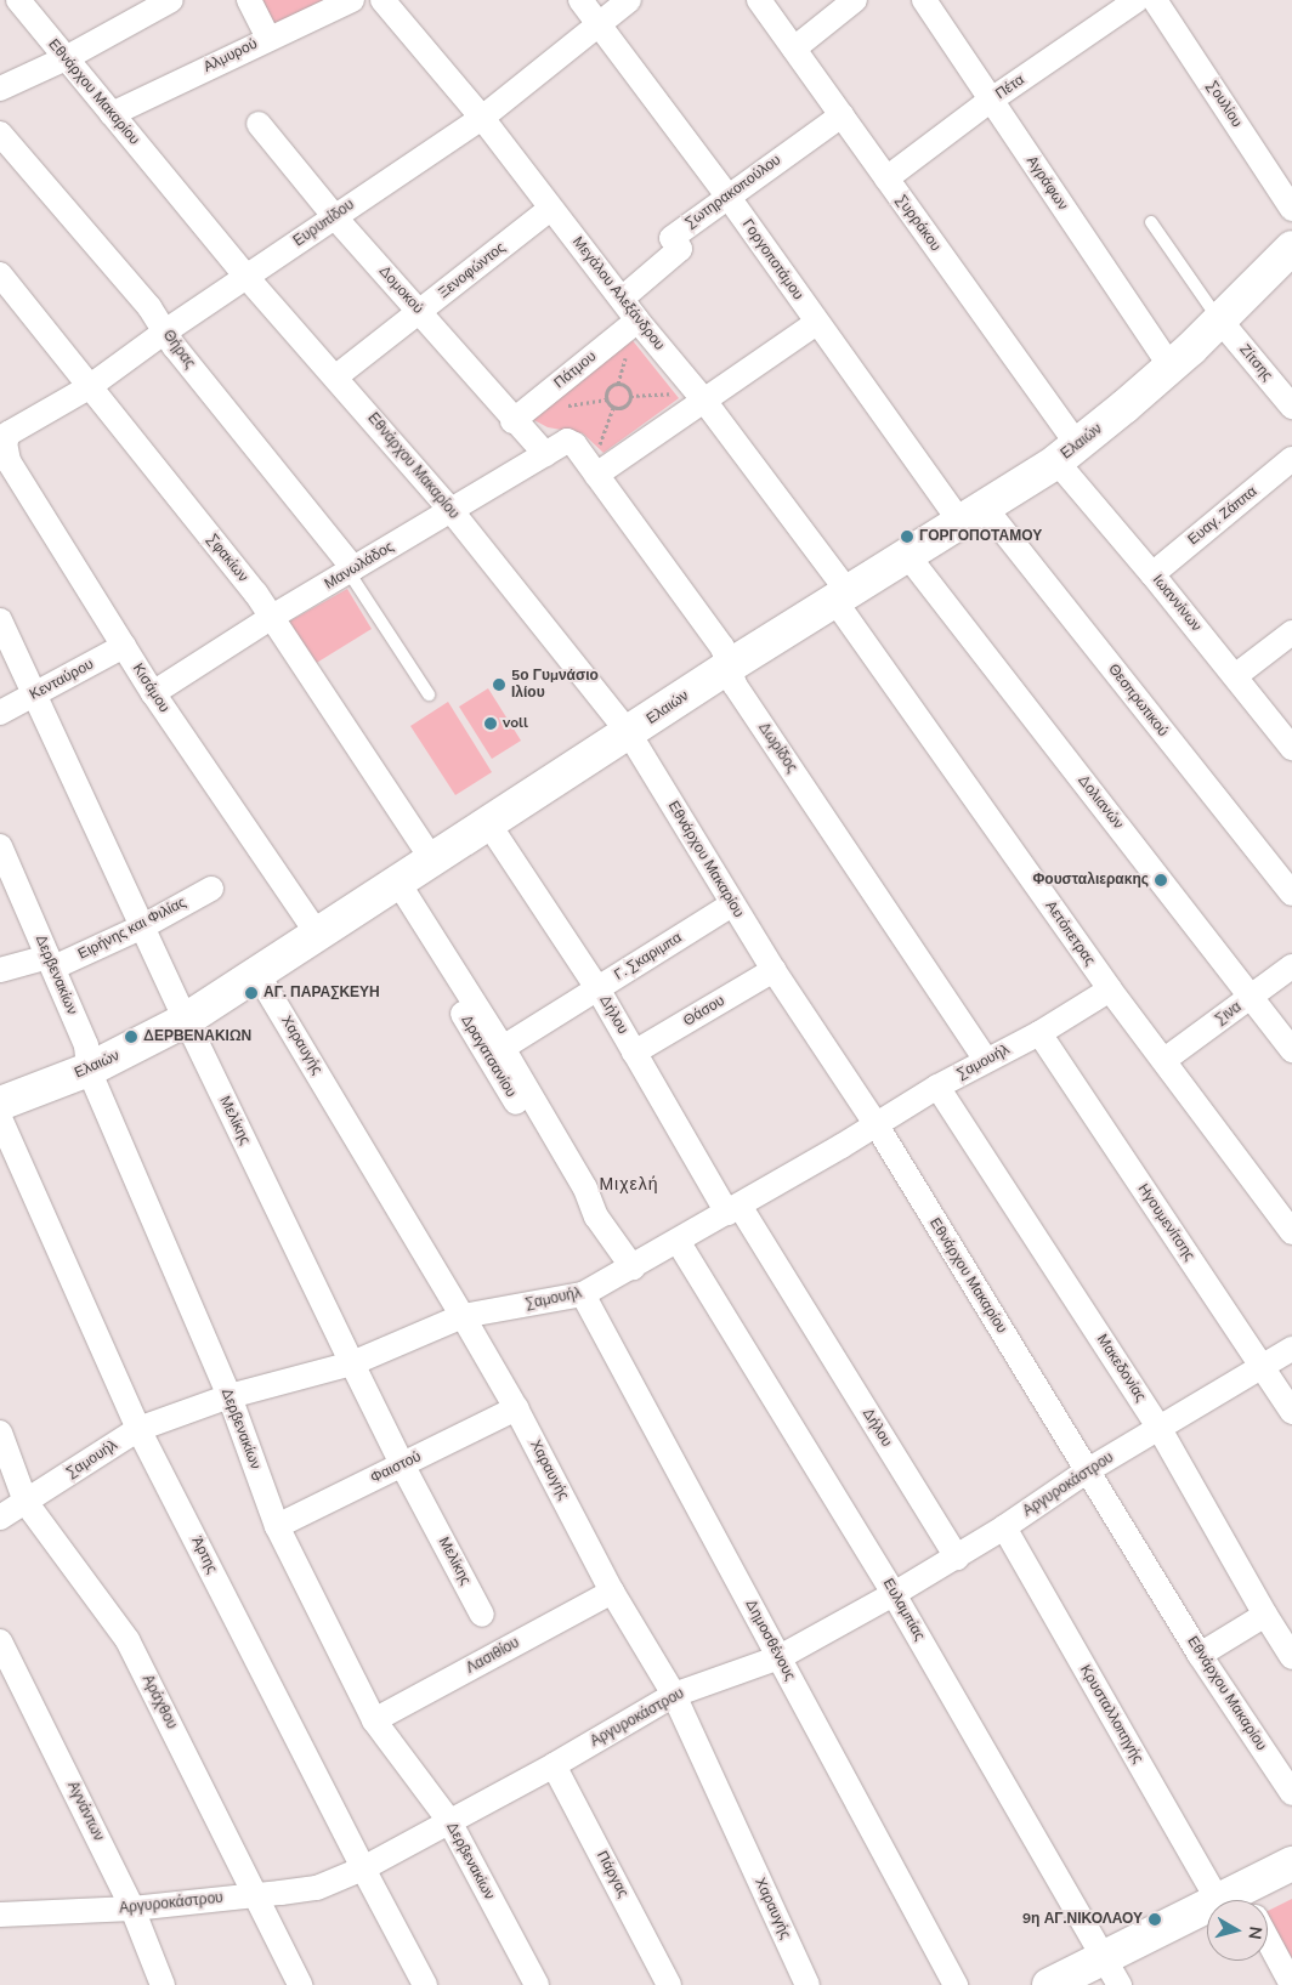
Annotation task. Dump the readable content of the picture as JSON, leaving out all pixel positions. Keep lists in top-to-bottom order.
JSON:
{
  "streets": {
    "street": [
      "Αλμυρού",
      "Πέτα",
      "Εθνάρχου Μακαρίου",
      "Σουλίου",
      "Αγράφων",
      "Σωτηρακοπούλου",
      "Ευρυπίδου",
      "Συρράκου",
      "Γοργοποτάμου",
      "Ξενοφώντος",
      "Δομοκού",
      "Μεγάλου Αλεξάνδρου",
      "Θήρας",
      "Ζίτσης",
      "Πάτμου",
      "Ελαιών",
      "Ευαγ. Ζάππα",
      "Σφακίων",
      "Μανωλάδος",
      "Ιωαννίνων",
      "Κενταύρου",
      "Κισάμου",
      "Θεσπρωτικού",
      "Δωρίδος",
      "Δολιανών",
      "Ειρήνης και Φιλίας",
      "Αετόπετρας",
      "Γ. Σκαριμπα",
      "Δερβενακίων",
      "Θάσου",
      "Σινα",
      "Δήλου",
      "Χαραυγής",
      "Δραγατσανίου",
      "Σαμουήλ",
      "Μελίκης",
      "Ηγουμενίτσης",
      "Μακεδονίας",
      "Φαιστού",
      "Αργυροκάστρου",
      "Άρτης",
      "Ευλαμπίας",
      "Δημοσθένους",
      "Λασιθίου",
      "Αράχθου",
      "Κρυσταλλοπηγής",
      "Αγνάντων",
      "Πάργας"
    ]
  },
  "crossings": [
    ["Αλμυρού", "Εθνάρχου Μακαρίου"],
    ["Πέτα", "Αγράφων"],
    ["Πέτα", "Συρράκου"],
    ["Εθνάρχου Μακαρίου", "Ευρυπίδου"],
    ["Εθνάρχου Μακαρίου", "Ξενοφώντος"],
    ["Εθνάρχου Μακαρίου", "Ελαιών"],
    ["Εθνάρχου Μακαρίου", "Μανωλάδος"],
    ["Εθνάρχου Μακαρίου", "Γ. Σκαριμπα"],
    ["Εθνάρχου Μακαρίου", "Θάσου"],
    ["Εθνάρχου Μακαρίου", "Σαμουήλ"],
    ["Εθνάρχου Μακαρίου", "Αργυροκάστρου"],
    ["Αγράφων", "Ελαιών"],
    ["Σωτηρακοπούλου", "Συρράκου"],
    ["Σωτηρακοπούλου", "Γοργοποτάμου"],
    ["Σωτηρακοπούλου", "Μεγάλου Αλεξάνδρου"],
    ["Ευρυπίδου", "Γοργοποτάμου"],
    ["Ευρυπίδου", "Δομοκού"],
    ["Ευρυπίδου", "Μεγάλου Αλεξάνδρου"],
    ["Ευρυπίδου", "Θήρας"],
    ["Ευρυπίδου", "Σφακίων"],
    ["Ευρυπίδου", "Κισάμου"],
    ["Συρράκου", "Ελαιών"],
    ["Συρράκου", "Ιωαννίνων"],
    ["Γοργοποτάμου", "Ελαιών"],
    ["Γοργοποτάμου", "Θεσπρωτικού"],
    ["Ξενοφώντος", "Δομοκού"],
    ["Ξενοφώντος", "Μεγάλου Αλεξάνδρου"],
    ["Δομοκού", "Πάτμου"],
    ["Δομοκού", "Μανωλάδος"],
    ["Μεγάλου Αλεξάνδρου", "Πάτμου"],
    ["Μεγάλου Αλεξάνδρου", "Ελαιών"],
    ["Μεγάλου Αλεξάνδρου", "Αετόπετρας"],
    ["Θήρας", "Μανωλάδος"],
    ["Ζίτσης", "Ελαιών"],
    ["Ελαιών", "Σφακίων"],
    ["Ελαιών", "Ιωαννίνων"],
    ["Ελαιών", "Κισάμου"],
    ["Ελαιών", "Θεσπρωτικού"],
    ["Ελαιών", "Δωρίδος"],
    ["Ελαιών", "Δολιανών"],
    ["Ελαιών", "Αετόπετρας"],
    ["Ελαιών", "Δερβενακίων"],
    ["Ελαιών", "Δήλου"],
    ["Ελαιών", "Χαραυγής"],
    ["Ελαιών", "Δραγατσανίου"],
    ["Ελαιών", "Μελίκης"],
    ["Ευαγ. Ζάππα", "Ιωαννίνων"],
    ["Σφακίων", "Μανωλάδος"],
    ["Μανωλάδος", "Κισάμου"],
    ["Μανωλάδος", "Δωρίδος"],
    ["Κενταύρου", "Κισάμου"],
    ["Κενταύρου", "Μελίκης"],
    ["Δωρίδος", "Σαμουήλ"],
    ["Δολιανών", "Σινα"],
    ["Ειρήνης και Φιλίας", "Δερβενακίων"],
    ["Ειρήνης και Φιλίας", "Μελίκης"],
    ["Αετόπετρας", "Σινα"],
    ["Αετόπετρας", "Σαμουήλ"],
    ["Γ. Σκαριμπα", "Δήλου"],
    ["Γ. Σκαριμπα", "Δραγατσανίου"],
    ["Δερβενακίων", "Σαμουήλ"],
    ["Δερβενακίων", "Φαιστού"],
    ["Δερβενακίων", "Αργυροκάστρου"],
    ["Δερβενακίων", "Λασιθίου"],
    ["Θάσου", "Δήλου"],
    ["Δήλου", "Σαμουήλ"],
    ["Δήλου", "Αργυροκάστρου"],
    ["Χαραυγής", "Σαμουήλ"],
    ["Χαραυγής", "Φαιστού"],
    ["Χαραυγής", "Αργυροκάστρου"],
    ["Χαραυγής", "Λασιθίου"],
    ["Δραγατσανίου", "Σαμουήλ"],
    ["Σαμουήλ", "Μελίκης"],
    ["Σαμουήλ", "Ηγουμενίτσης"],
    ["Σαμουήλ", "Μακεδονίας"],
    ["Σαμουήλ", "Άρτης"],
    ["Σαμουήλ", "Ευλαμπίας"],
    ["Σαμουήλ", "Δημοσθένους"],
    ["Σαμουήλ", "Αράχθου"],
    ["Μελίκης", "Φαιστού"],
    ["Ηγουμενίτσης", "Αργυροκάστρου"],
    ["Μακεδονίας", "Αργυροκάστρου"],
    ["Αργυροκάστρου", "Άρτης"],
    ["Αργυροκάστρου", "Ευλαμπίας"],
    ["Αργυροκάστρου", "Δημοσθένους"],
    ["Αργυροκάστρου", "Αράχθου"],
    ["Αργυροκάστρου", "Κρυσταλλοπηγής"],
    ["Αργυροκάστρου", "Αγνάντων"],
    ["Αργυροκάστρου", "Πάργας"]
  ],
  "districts": ["Μιχελή"],
  "places": [
    "ΓΟΡΓΟΠΟΤΑΜΟΥ",
    "5ο Γυμνάσιο Ιλίου",
    "voll",
    "Φουσταλιερακης",
    "ΑΓ. ΠΑΡΑΣΚΕΥΗ",
    "ΔΕΡΒΕΝΑΚΙΩΝ",
    "9η ΑΓ.ΝΙΚΟΛΑΟΥ"
  ],
  "north": "right"
}
